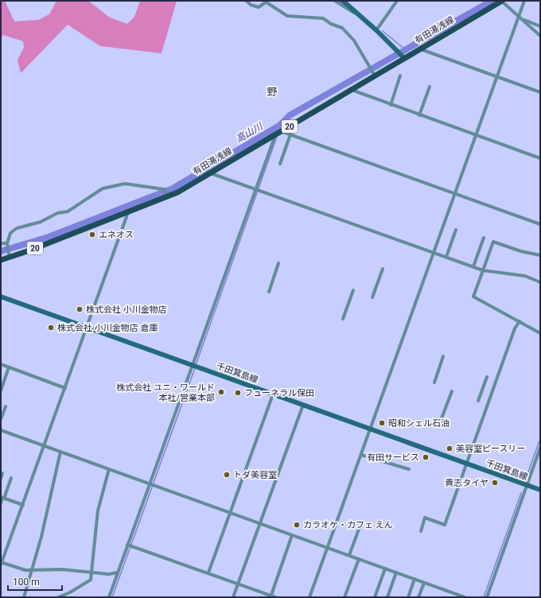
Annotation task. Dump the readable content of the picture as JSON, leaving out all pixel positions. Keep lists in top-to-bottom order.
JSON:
{
  "streets": {
    "main road": ["有田湯浅線", "20", "千田箕島線"]
  },
  "districts": ["野"],
  "water": ["高山川"],
  "places": [
    "エネオス",
    "株式会社 小川金物店",
    "株式会社 小川金物店 倉庫",
    "株式会社 ユニ・ワールド 本社/営業本部",
    "フューネラル保田",
    "昭和シェル石油",
    "美容室ピースリー",
    "有田サービス",
    "トダ美容室",
    "貴志タイヤ",
    "カラオケ・カフェ えん"
  ],
  "scale_bar": "100 m"
}
